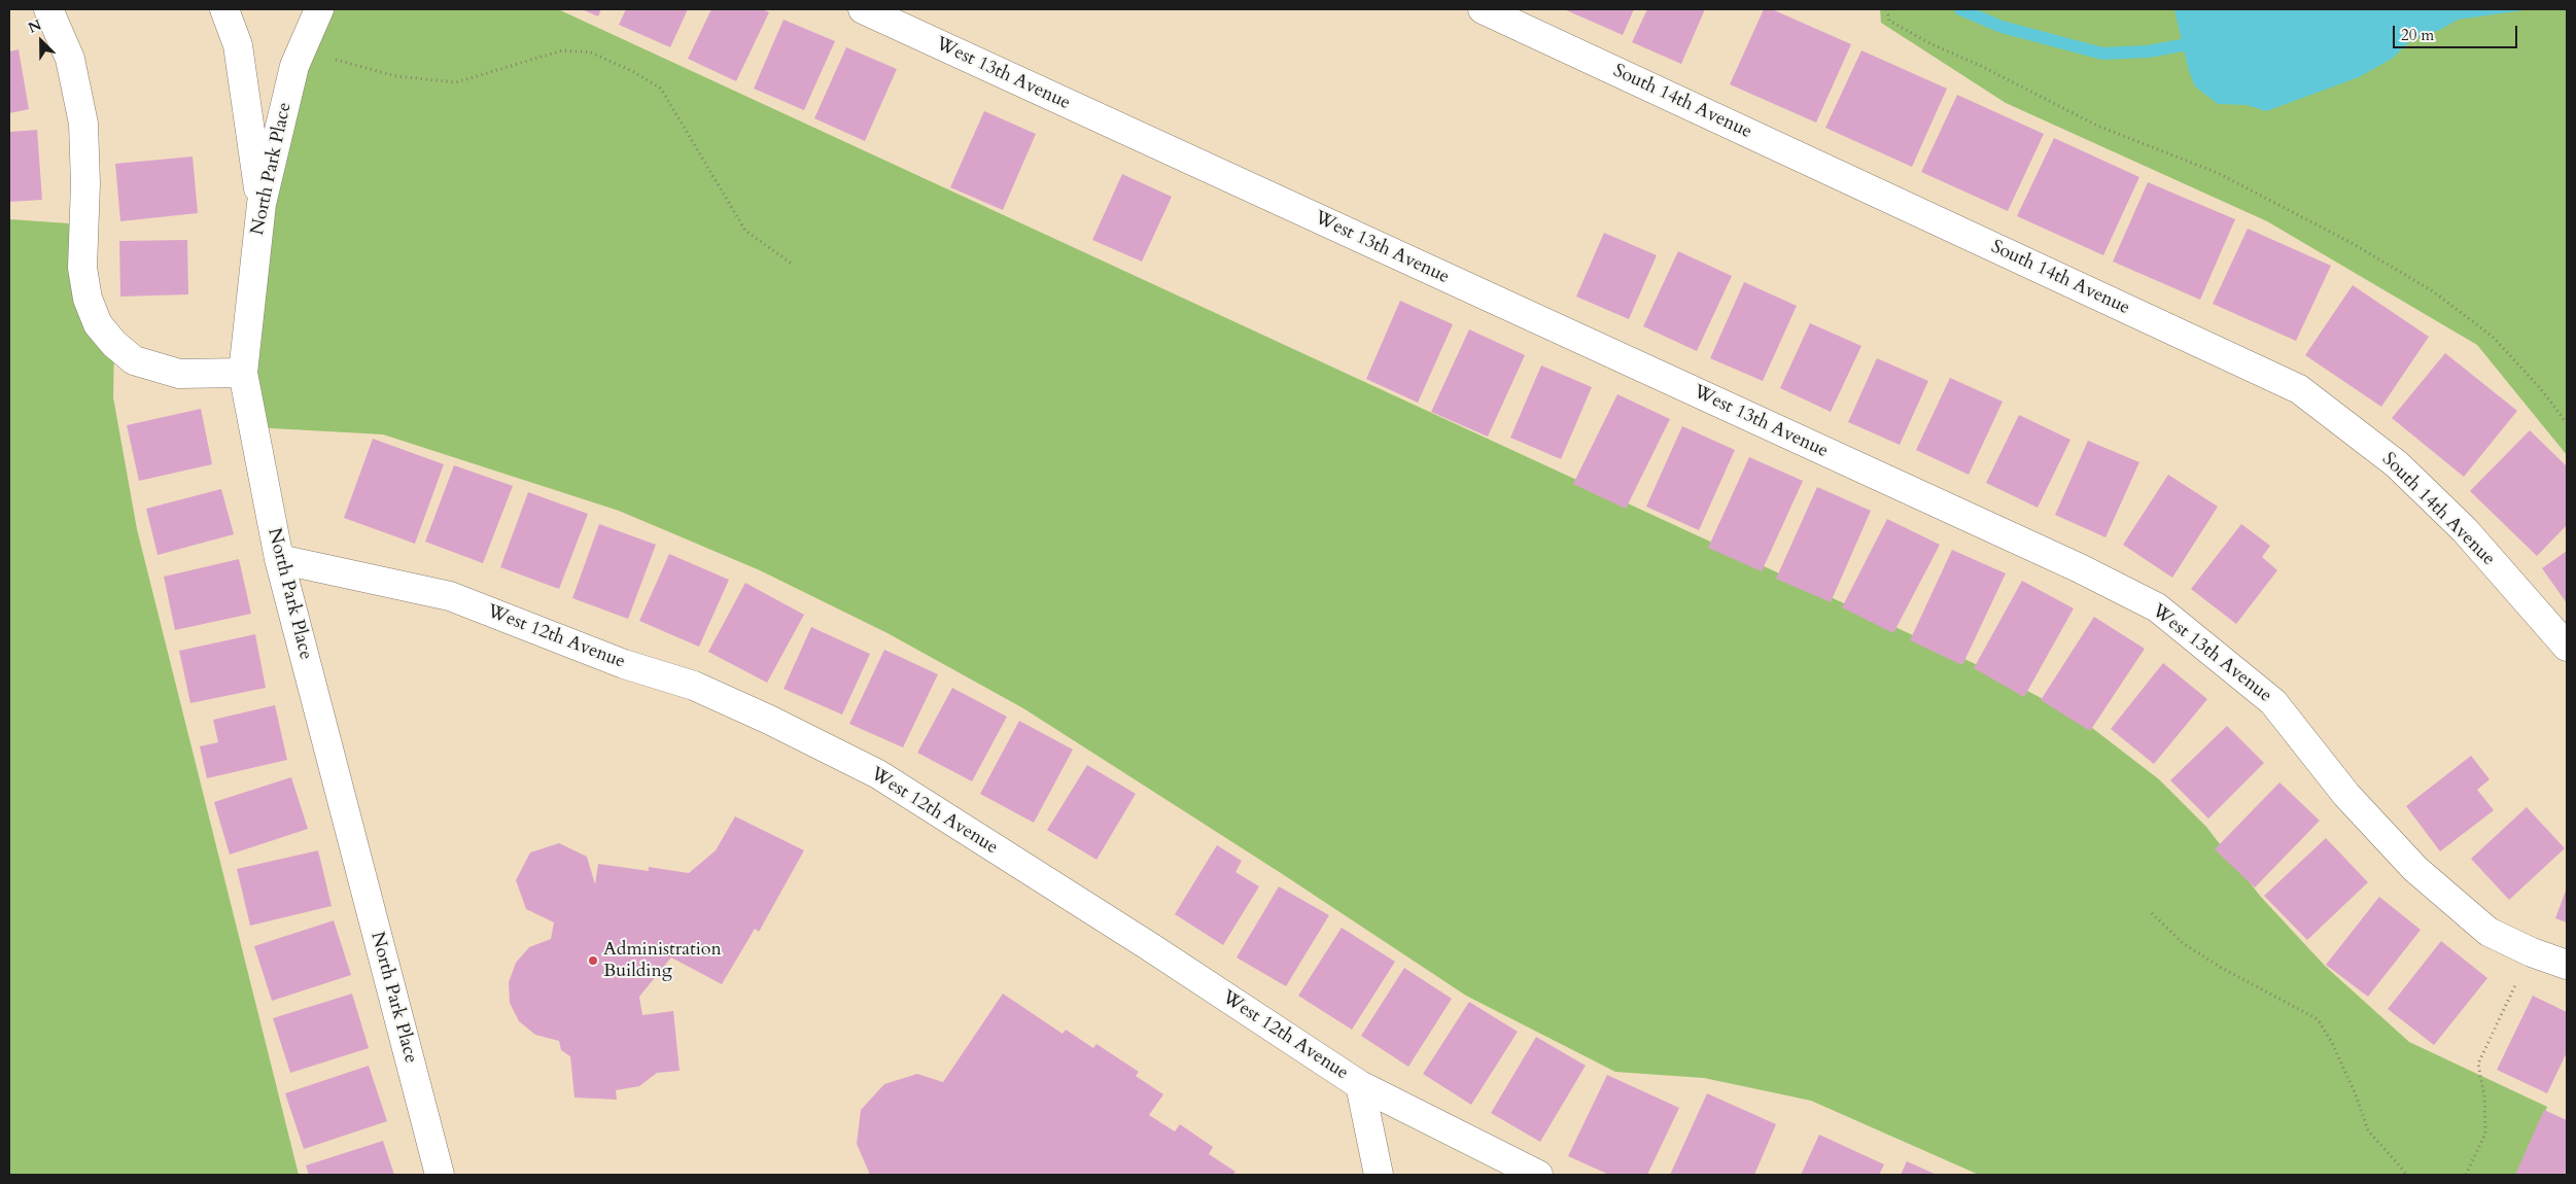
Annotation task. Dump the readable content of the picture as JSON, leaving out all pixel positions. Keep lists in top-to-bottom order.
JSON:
{
  "streets": {
    "street": [
      "West 13th Avenue",
      "South 14th Avenue",
      "North Park Place",
      "West 12th Avenue"
    ]
  },
  "crossings": [
    ["North Park Place", "West 12th Avenue"]
  ],
  "places": ["Administration Building"],
  "scale_bar": "20 m",
  "north": "top left"
}
